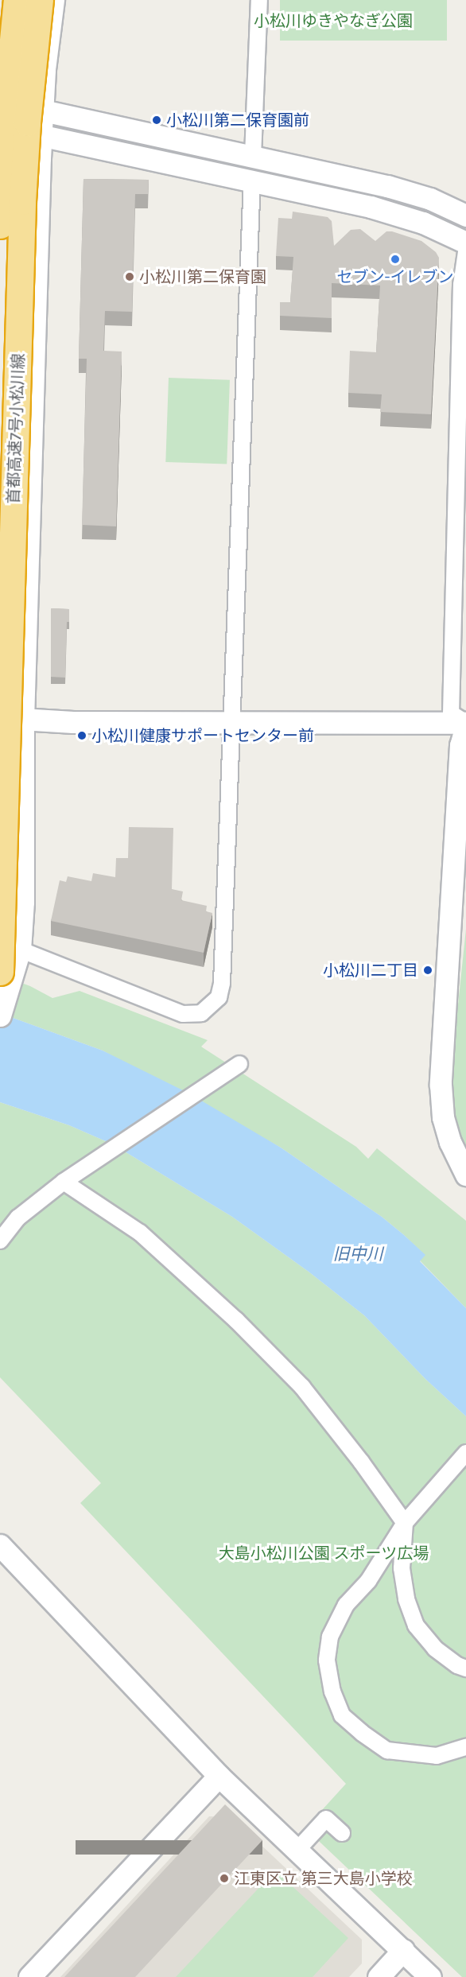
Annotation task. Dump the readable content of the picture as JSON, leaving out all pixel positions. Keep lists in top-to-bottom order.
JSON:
{
  "streets": {
    "highway": ["首都高速7号小松川線"]
  },
  "water": ["旧中川"],
  "parks": ["小松川ゆきやなぎ公園", "大島小松川公園 スポーツ広場"],
  "places": [
    "小松川第二保育園前",
    "セブン-イレブン",
    "小松川第二保育園",
    "小松川健康サポートセンター前",
    "小松川二丁目",
    "江東区立 第三大島小学校"
  ]
}
